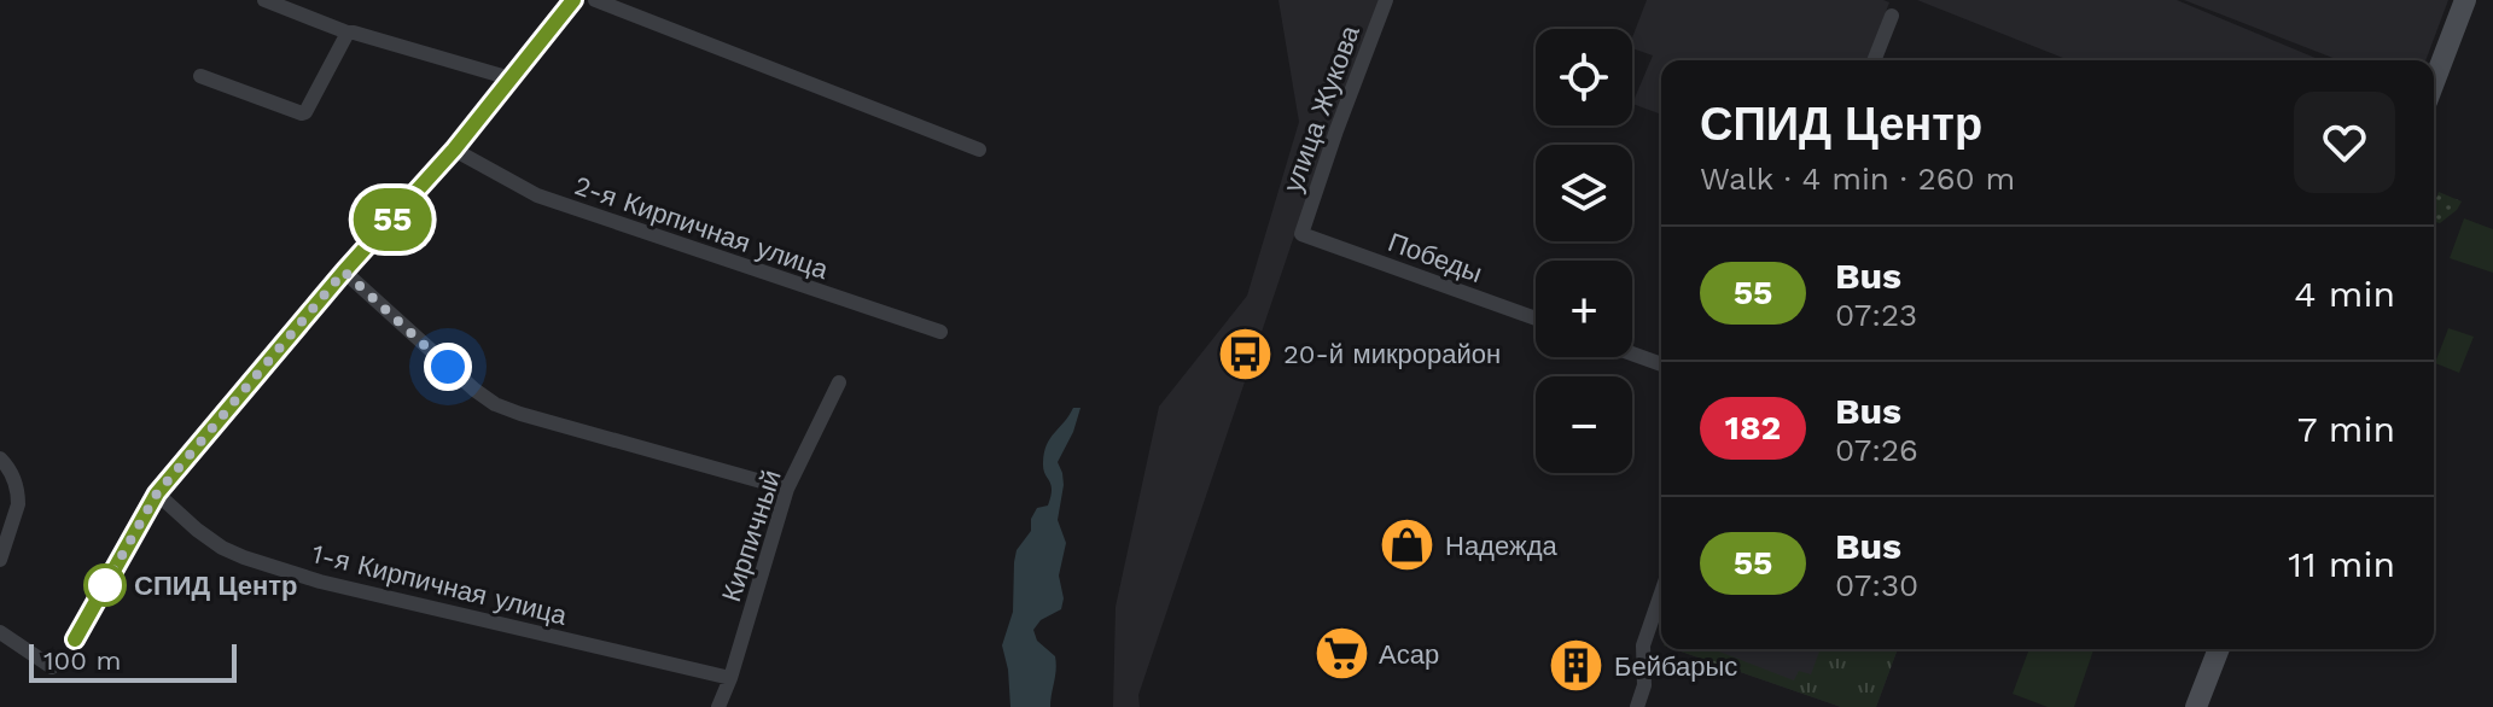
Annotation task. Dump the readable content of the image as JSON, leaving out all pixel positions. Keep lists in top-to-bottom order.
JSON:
{
  "streets": {
    "street": [
      "улица Жукова",
      "2-я Кирпичная улица",
      "Победы",
      "Кирпичный",
      "1-я Кирпичная улица"
    ]
  },
  "crossings": [
    ["улица Жукова", "Победы"],
    ["Кирпичный", "1-я Кирпичная улица"]
  ],
  "places": {
    "bus stop": ["20-й микрорайон"],
    "shop": ["Надежда"],
    "other": ["СПИД Центр"],
    "supermarket": ["Асар"],
    "building": ["Бейбарыс"]
  },
  "lines": ["bus line 55"],
  "scale_bar": "100 m",
  "page": {
    "on_map": "55",
    "map_buttons": ["+", "−"],
    "heading": ["СПИД Центр", "Walk · 4 min · 260 m"],
    "list": [
      {
        "mark": "55",
        "name": "Bus",
        "note": "07:23",
        "value": "4 min"
      },
      {
        "mark": "182",
        "name": "Bus",
        "note": "07:26",
        "value": "7 min"
      },
      {
        "mark": "55",
        "name": "Bus",
        "note": "07:30",
        "value": "11 min"
      }
    ],
    "scale": "100 m"
  }
}
